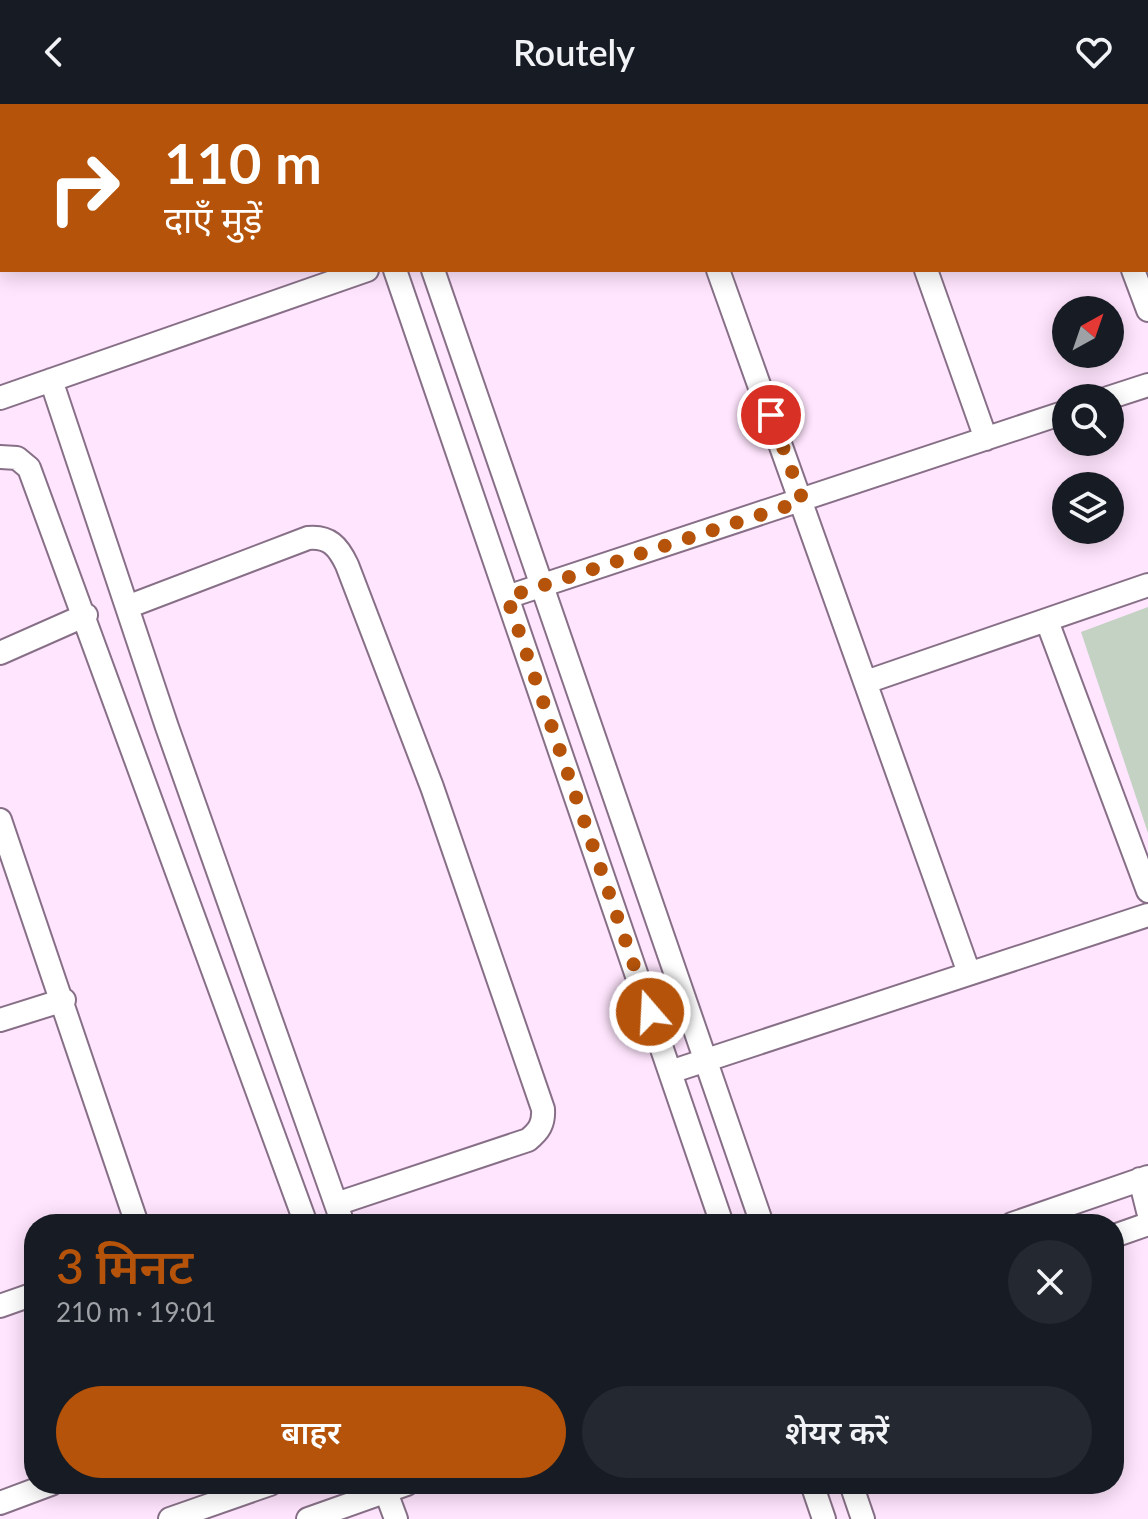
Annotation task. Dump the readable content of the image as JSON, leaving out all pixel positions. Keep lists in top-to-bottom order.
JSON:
{
  "north": "top right",
  "page": {
    "header": "Routely",
    "turn": ["110 m", "दाएँ मुड़ें"],
    "heading": ["3 मिनट", "210 m · 19:01"],
    "buttons": ["बाहर", "शेयर करें"]
  }
}
